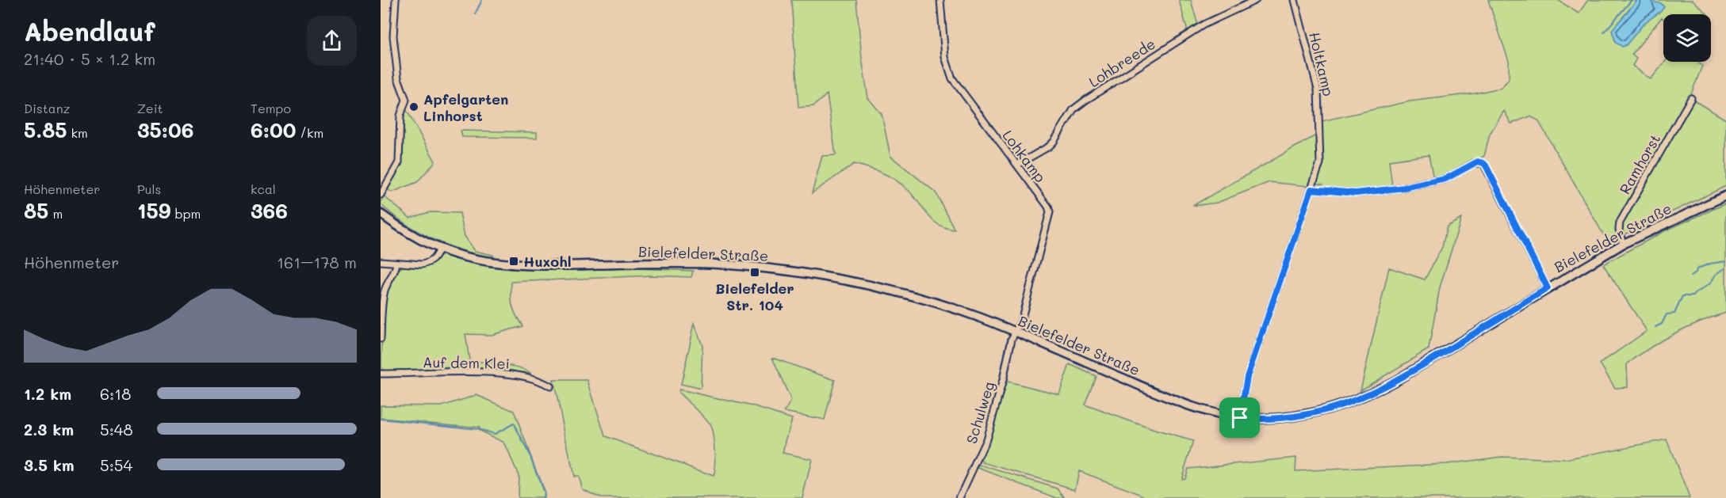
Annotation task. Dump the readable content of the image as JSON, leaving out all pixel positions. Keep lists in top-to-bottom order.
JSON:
{
  "streets": {
    "main road": ["Bielefelder Straße"],
    "street": [
      "Lohbreede",
      "Holtkamp",
      "Lohkamp",
      "Ramhorst",
      "Auf dem Klei",
      "Schulweg"
    ]
  },
  "crossings": [
    ["Lohbreede", "Lohkamp"],
    ["Holtkamp", "Bielefelder Straße"],
    ["Lohkamp", "Bielefelder Straße"],
    ["Lohkamp", "Schulweg"],
    ["Ramhorst", "Bielefelder Straße"],
    ["Bielefelder Straße", "Schulweg"]
  ],
  "places": {
    "other": ["Apfelgarten Linhorst"],
    "transit": ["Huxohl", "Bielefelder Str. 104"]
  },
  "page": {
    "heading": ["Abendlauf", "21:40 · 5 × 1.2 km"],
    "stats": [
      ["Distanz", "5.85 km"],
      ["Zeit", "35:06"],
      ["Tempo", "6:00 /km"],
      ["Höhenmeter", "85 m"],
      ["Puls", "159 bpm"],
      ["kcal", "366"]
    ],
    "chart": ["Höhenmeter", "161–178 m"],
    "list": [
      {
        "name": "1.2 km",
        "note": "6:18"
      },
      {
        "name": "2.3 km",
        "note": "5:48"
      },
      {
        "name": "3.5 km",
        "note": "5:54"
      }
    ]
  }
}
